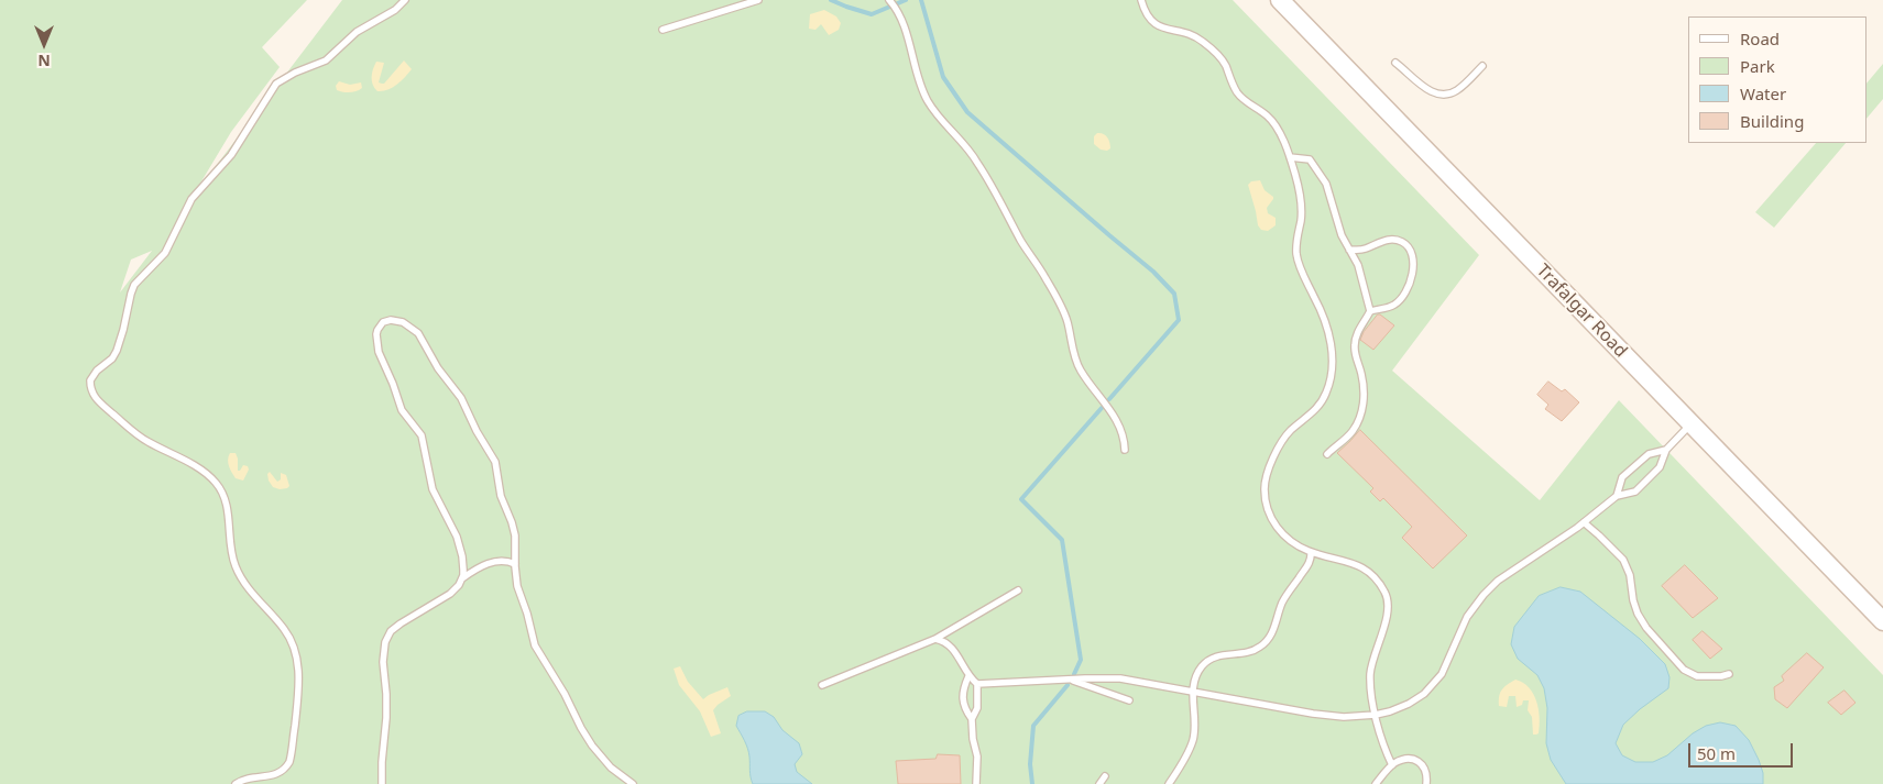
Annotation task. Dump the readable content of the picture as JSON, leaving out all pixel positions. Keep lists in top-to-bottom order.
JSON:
{
  "streets": {
    "main road": ["Trafalgar Road"]
  },
  "legend": [
    "Road",
    "Park",
    "Water",
    "Building"
  ],
  "scale_bar": "50 m",
  "north": "bottom"
}
